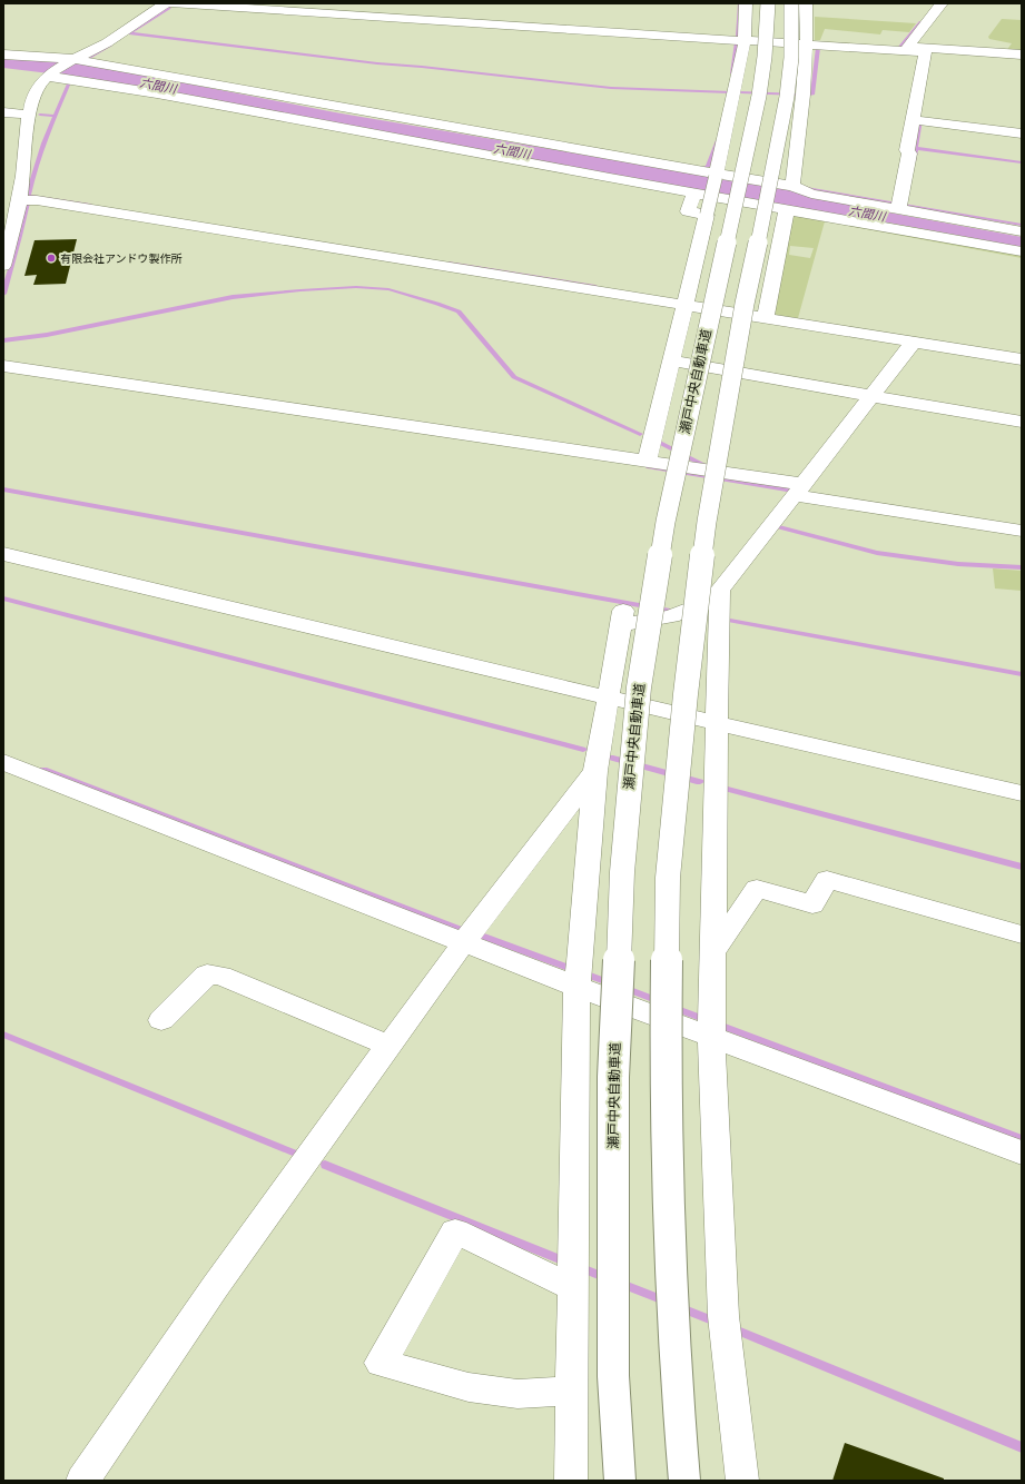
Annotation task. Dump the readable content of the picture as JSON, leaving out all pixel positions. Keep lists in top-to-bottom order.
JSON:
{
  "streets": {
    "highway": ["瀬戸中央自動車道"]
  },
  "water": ["六間川"],
  "places": ["有限会社アンドウ製作所"]
}
